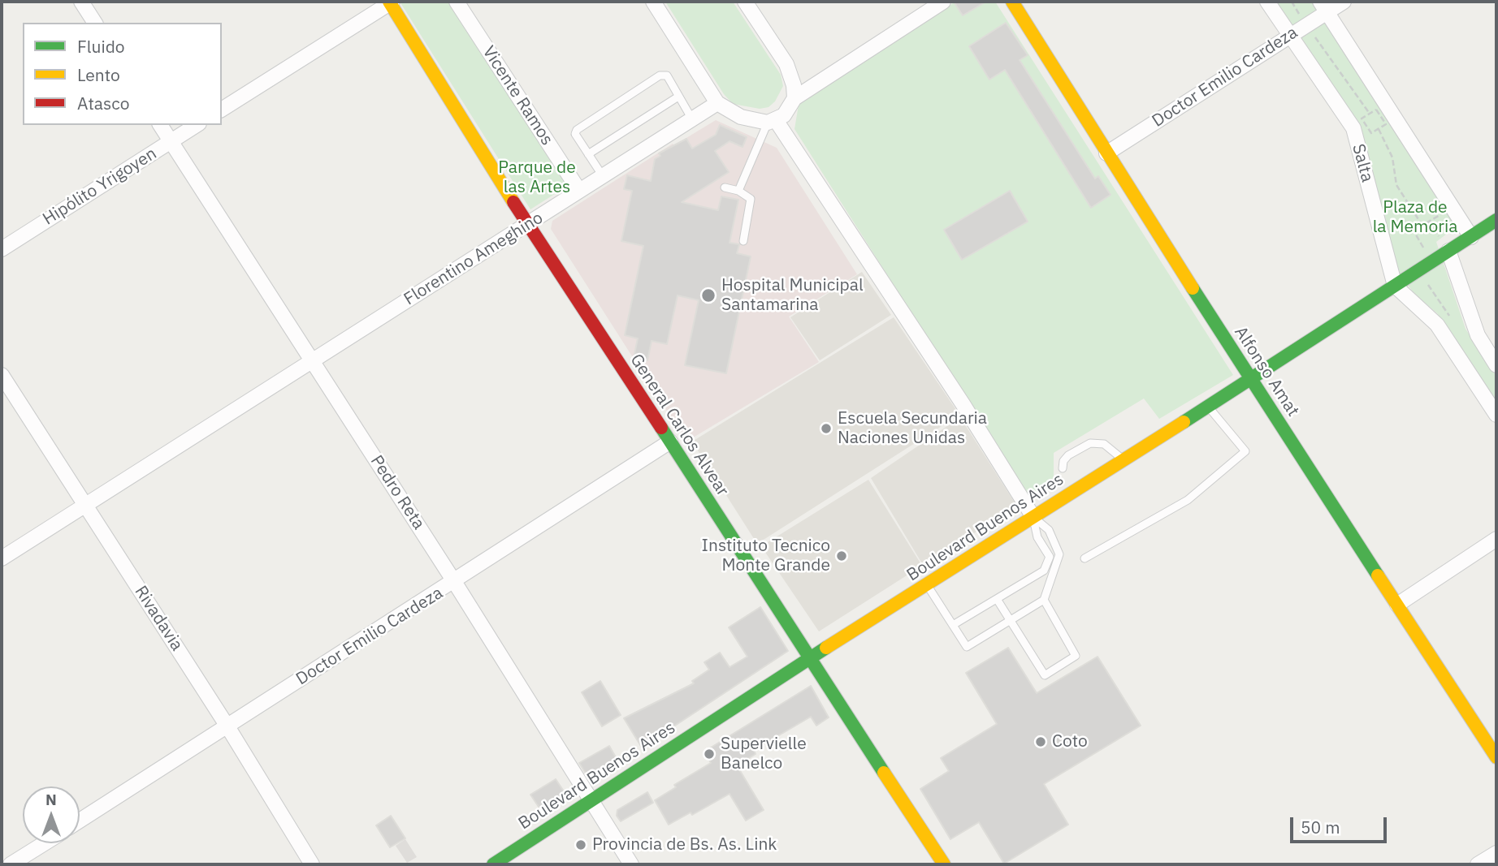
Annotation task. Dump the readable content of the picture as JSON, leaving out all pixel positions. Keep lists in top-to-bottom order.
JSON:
{
  "streets": {
    "street": [
      "Doctor Emilio Cardeza",
      "Vicente Ramos",
      "Salta",
      "Hipólito Yrigoyen",
      "Florentino Ameghino",
      "Alfonso Amat",
      "General Carlos Alvear",
      "Pedro Reta",
      "Boulevard Buenos Aires",
      "Rivadavia"
    ]
  },
  "crossings": [
    ["Doctor Emilio Cardeza", "Salta"],
    ["Doctor Emilio Cardeza", "Alfonso Amat"],
    ["Doctor Emilio Cardeza", "General Carlos Alvear"],
    ["Doctor Emilio Cardeza", "Pedro Reta"],
    ["Doctor Emilio Cardeza", "Rivadavia"],
    ["Vicente Ramos", "Florentino Ameghino"],
    ["Salta", "Boulevard Buenos Aires"],
    ["Hipólito Yrigoyen", "Pedro Reta"],
    ["Florentino Ameghino", "General Carlos Alvear"],
    ["Florentino Ameghino", "Pedro Reta"],
    ["Florentino Ameghino", "Rivadavia"],
    ["Alfonso Amat", "Boulevard Buenos Aires"],
    ["General Carlos Alvear", "Boulevard Buenos Aires"],
    ["Pedro Reta", "Boulevard Buenos Aires"]
  ],
  "parks": ["Parque de las Artes", "Plaza de la Memoria"],
  "places": [
    "Hospital Municipal Santamarina",
    "Escuela Secundaria Naciones Unidas",
    "Instituto Tecnico Monte Grande",
    "Coto",
    "Supervielle Banelco",
    "Provincia de Bs. As. Link"
  ],
  "legend": ["Fluido", "Lento", "Atasco"],
  "scale_bar": "50 m",
  "north": "top"
}
